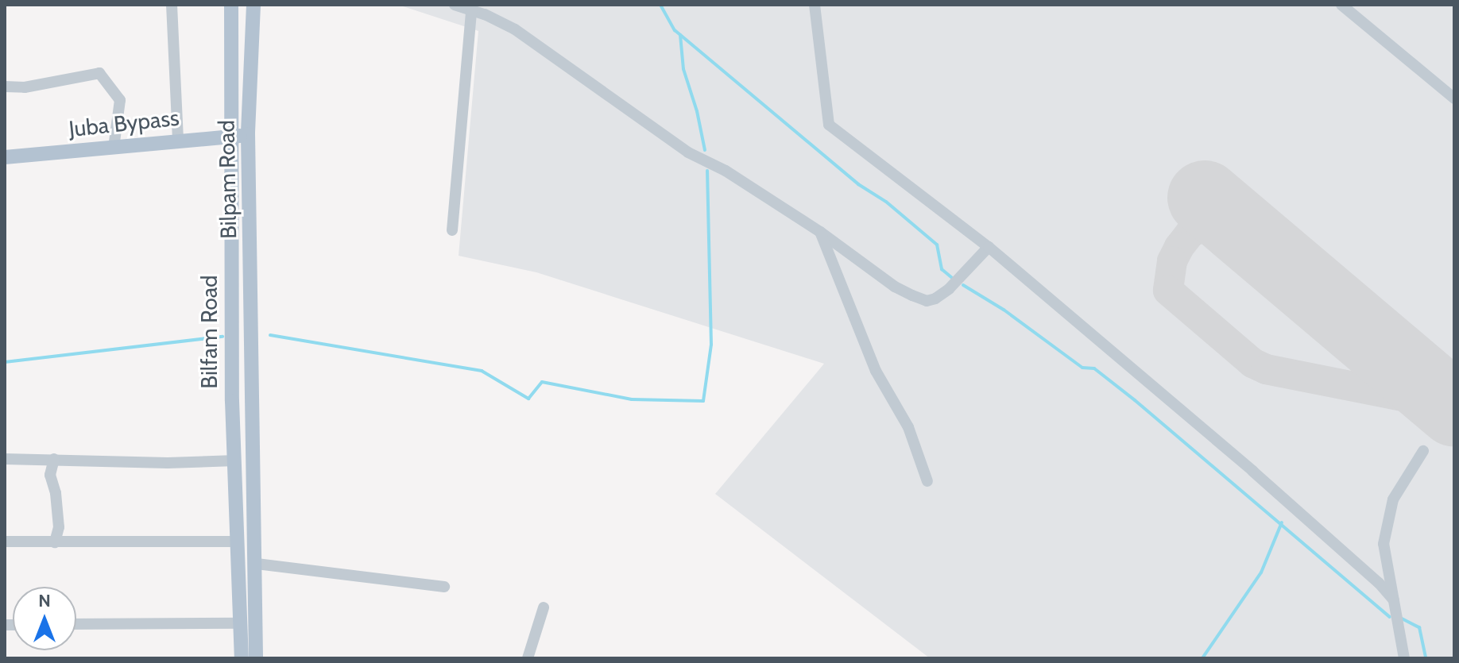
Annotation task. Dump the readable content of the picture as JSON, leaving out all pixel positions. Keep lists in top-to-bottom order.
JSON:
{
  "streets": {
    "main road": ["Juba Bypass", "Bilpam Road", "Bilfam Road"]
  },
  "crossings": [
    ["Juba Bypass", "Bilpam Road"]
  ],
  "north": "top"
}
